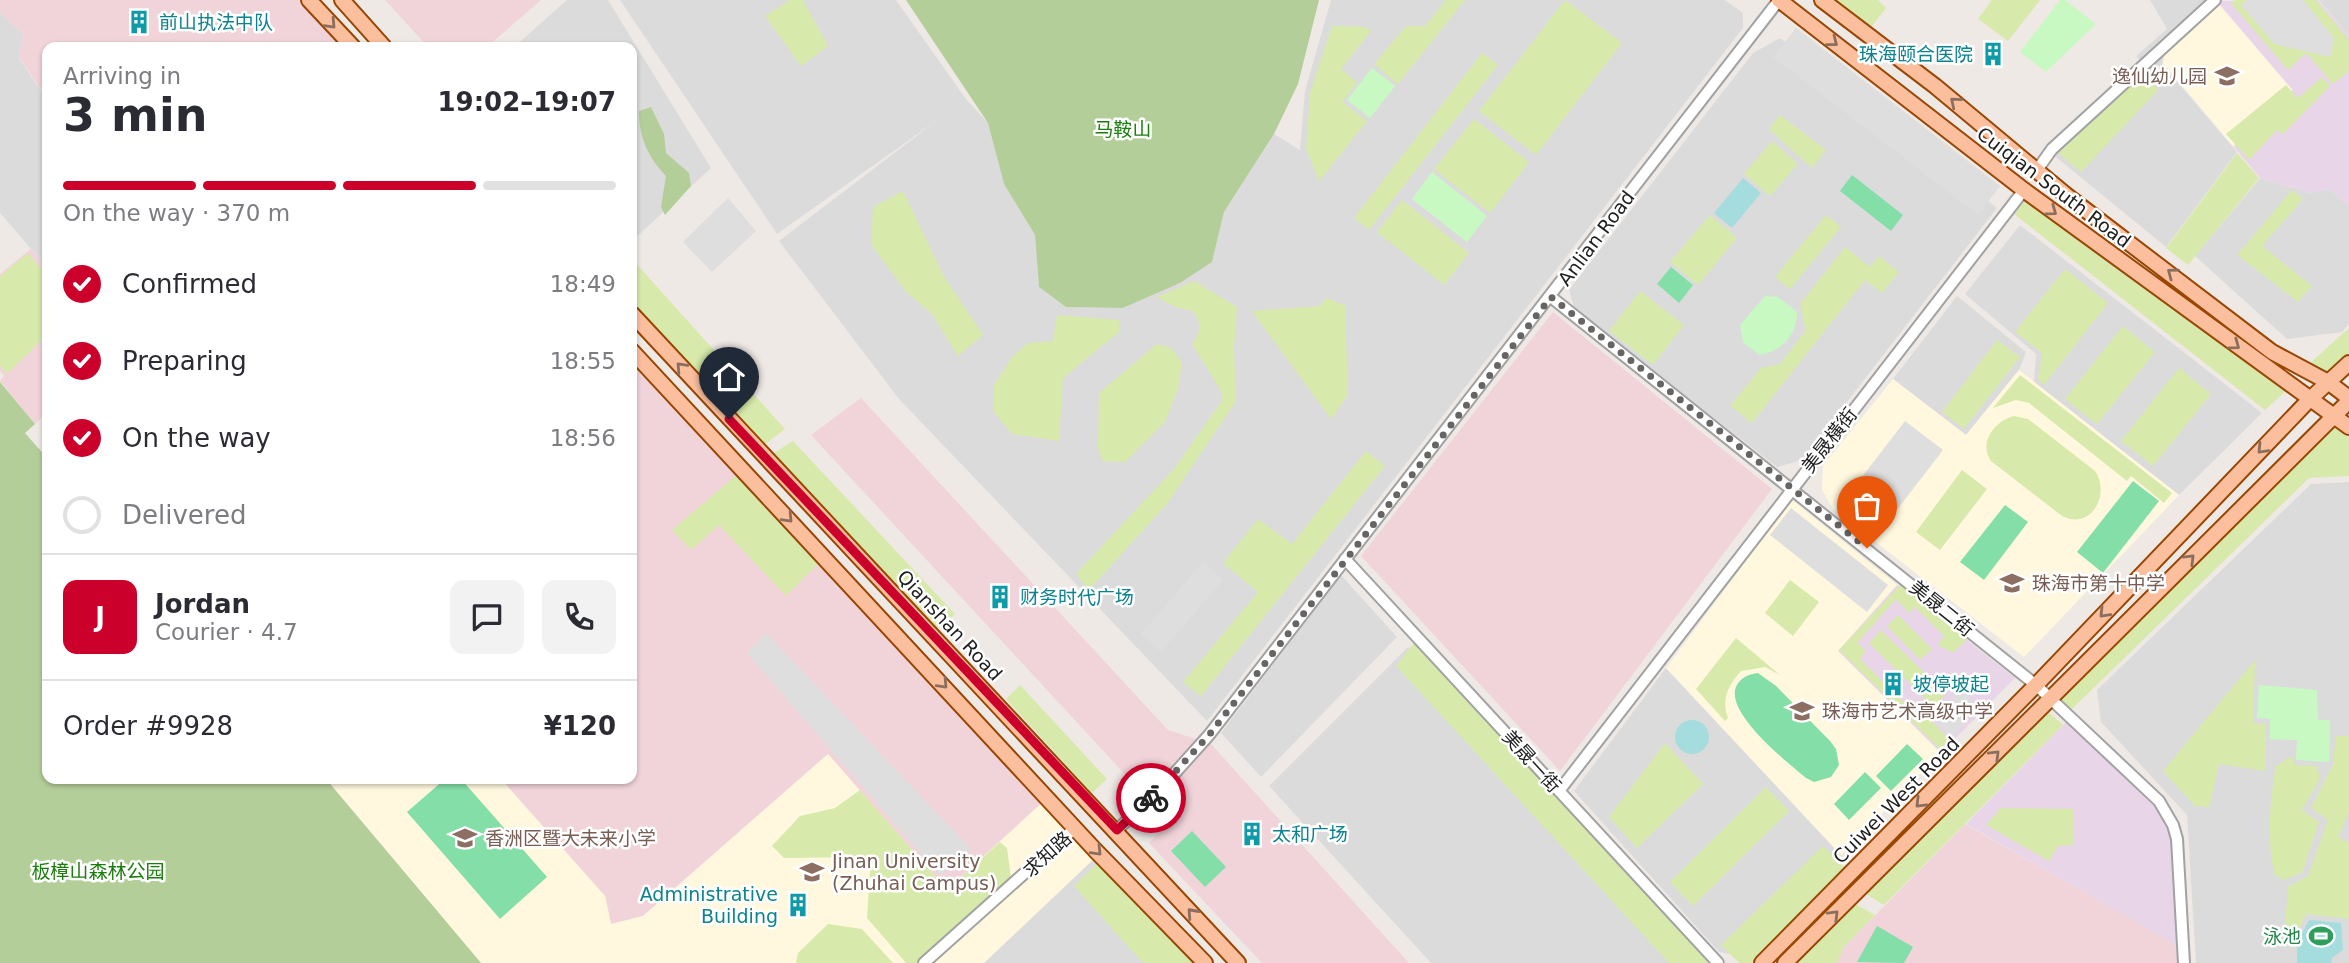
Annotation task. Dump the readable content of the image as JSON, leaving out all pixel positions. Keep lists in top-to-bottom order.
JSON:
{
  "streets": {
    "main road": ["Cuiqian South Road", "Qianshan Road", "Cuiwei West Road"],
    "street": [
      "Anlian Road",
      "美晟橫街",
      "美晟二街",
      "美晟一街",
      "求知路"
    ]
  },
  "crossings": [
    ["Cuiqian South Road", "Anlian Road"],
    ["Cuiqian South Road", "美晟橫街"],
    ["Cuiqian South Road", "Cuiwei West Road"],
    ["Anlian Road", "美晟二街"],
    ["Anlian Road", "Qianshan Road"],
    ["Anlian Road", "美晟一街"],
    ["美晟橫街", "美晟二街"],
    ["美晟橫街", "美晟一街"],
    ["美晟二街", "Cuiwei West Road"]
  ],
  "parks": ["马鞍山", "板樟山森林公园"],
  "places": {
    "building": [
      "前山执法中队",
      "珠海颐合医院",
      "财务时代广场",
      "坡停坡起",
      "太和广场",
      "Administrative Building"
    ],
    "school or university": [
      "逸仙幼儿园",
      "珠海市第十中学",
      "珠海市艺术高级中学",
      "香洲区暨大未来小学",
      "Jinan University (Zhuhai Campus)"
    ],
    "sports": ["泳池"]
  },
  "page": {
    "heading": ["3 min", "Arriving in", "19:02–19:07"],
    "panel": [
      "Jordan",
      "Courier · 4.7",
      "Order #9928",
      "¥120"
    ],
    "bar": "On the way · 370 m",
    "list": [
      ["Confirmed", "18:49"],
      ["Preparing", "18:55"],
      ["On the way", "18:56"],
      "Delivered"
    ],
    "round": "J"
  }
}
